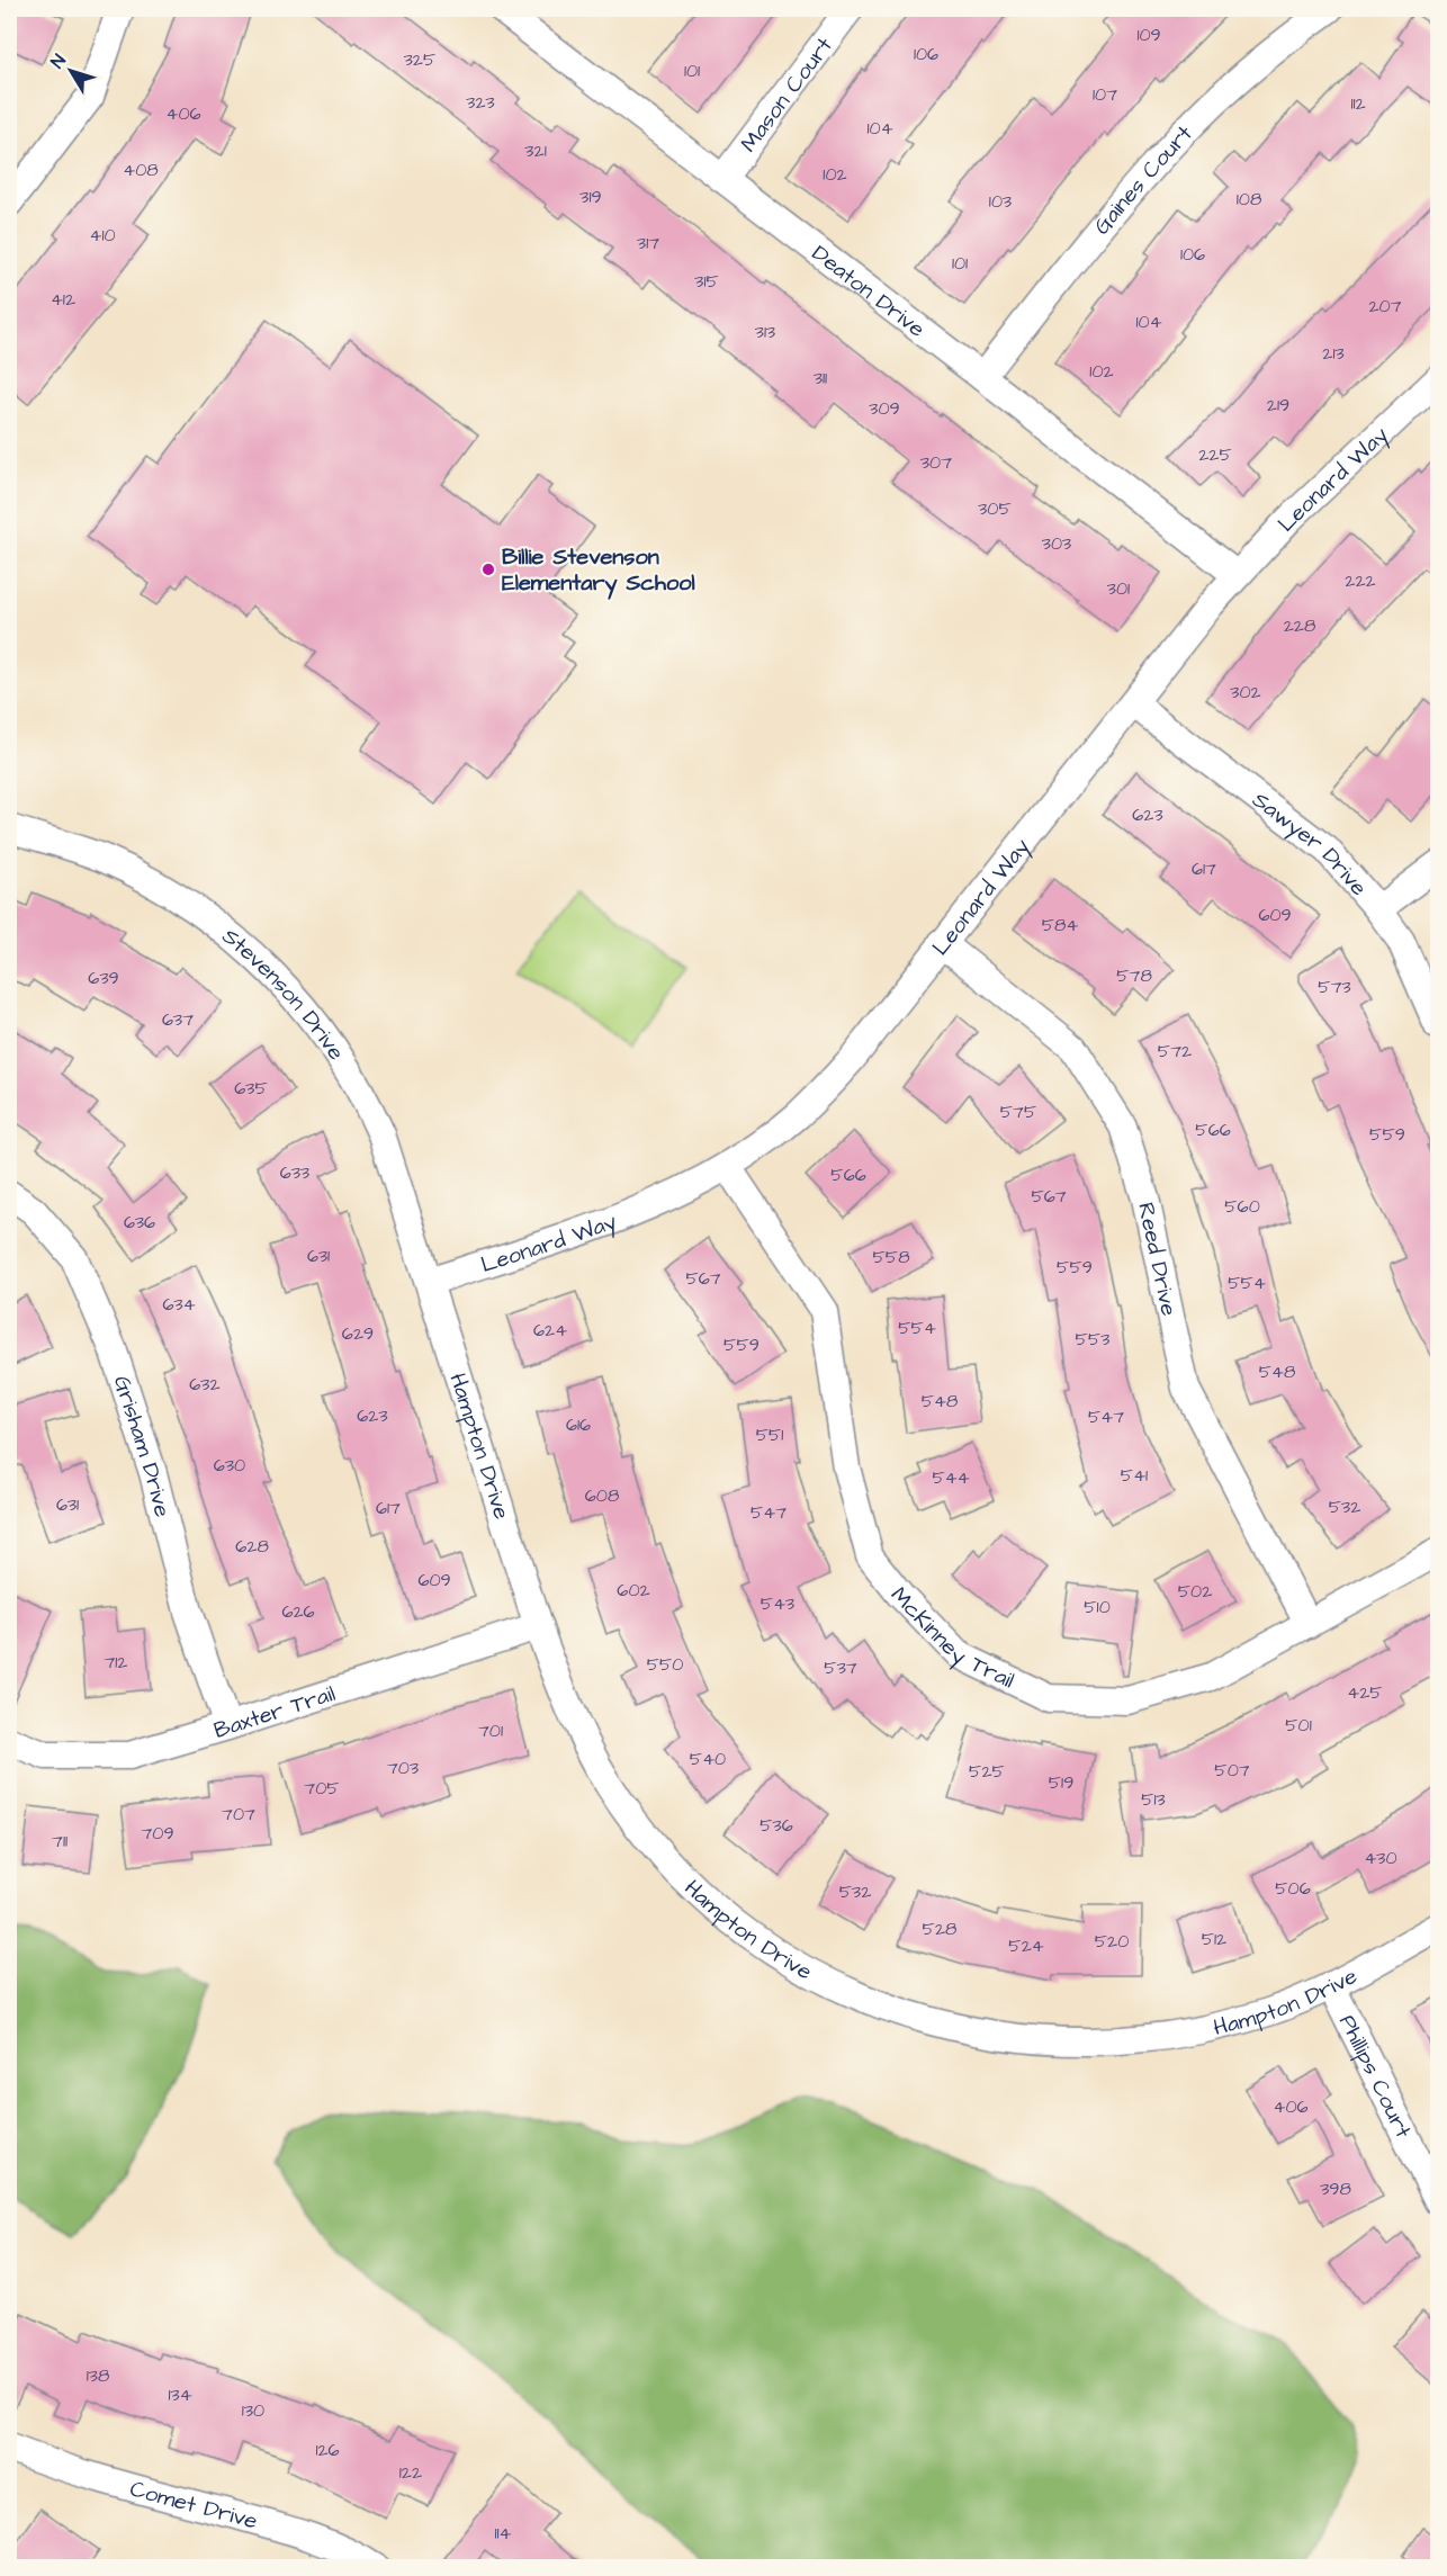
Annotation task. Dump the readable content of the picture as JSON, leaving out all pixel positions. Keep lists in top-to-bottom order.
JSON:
{
  "streets": {
    "street": [
      "Mason Court",
      "Gaines Court",
      "Deaton Drive",
      "Leonard Way",
      "Sawyer Drive",
      "Stevenson Drive",
      "Reed Drive",
      "Hampton Drive",
      "Grisham Drive",
      "McKinney Trail",
      "Baxter Trail",
      "Phillips Court",
      "Comet Drive"
    ]
  },
  "crossings": [
    ["Mason Court", "Deaton Drive"],
    ["Gaines Court", "Deaton Drive"],
    ["Deaton Drive", "Leonard Way"],
    ["Leonard Way", "Sawyer Drive"],
    ["Leonard Way", "Stevenson Drive"],
    ["Leonard Way", "Reed Drive"],
    ["Leonard Way", "Hampton Drive"],
    ["Leonard Way", "McKinney Trail"],
    ["Stevenson Drive", "Hampton Drive"],
    ["Reed Drive", "McKinney Trail"],
    ["Hampton Drive", "Baxter Trail"],
    ["Hampton Drive", "Phillips Court"],
    ["Grisham Drive", "Baxter Trail"]
  ],
  "places": ["Billie Stevenson Elementary School"],
  "house_numbers": [
    "109",
    "106",
    "325",
    "101",
    "107",
    "323",
    "112",
    "406",
    "104",
    "321",
    "408",
    "102",
    "319",
    "108",
    "103",
    "410",
    "317",
    "106",
    "101",
    "315",
    "412",
    "207",
    "104",
    "313",
    "213",
    "102",
    "311",
    "219",
    "309",
    "225",
    "307",
    "305",
    "303",
    "222",
    "301",
    "228",
    "302",
    "623",
    "617",
    "609",
    "584",
    "578",
    "639",
    "573",
    "637",
    "572",
    "635",
    "575",
    "566",
    "559",
    "633",
    "566",
    "567",
    "560",
    "636",
    "631",
    "558",
    "559",
    "567",
    "554",
    "634",
    "554",
    "624",
    "629",
    "553",
    "559",
    "548",
    "632",
    "548",
    "623",
    "547",
    "616",
    "551",
    "630",
    "541",
    "544",
    "608",
    "631",
    "532",
    "617",
    "547",
    "628",
    "609",
    "602",
    "502",
    "543",
    "510",
    "626",
    "712",
    "550",
    "537",
    "425",
    "501",
    "701",
    "540",
    "703",
    "507",
    "525",
    "519",
    "705",
    "513",
    "707",
    "536",
    "709",
    "711",
    "430",
    "506",
    "532",
    "528",
    "512",
    "520",
    "524",
    "406",
    "398",
    "138",
    "134",
    "130",
    "126",
    "122",
    "114"
  ],
  "north": "top left"
}
